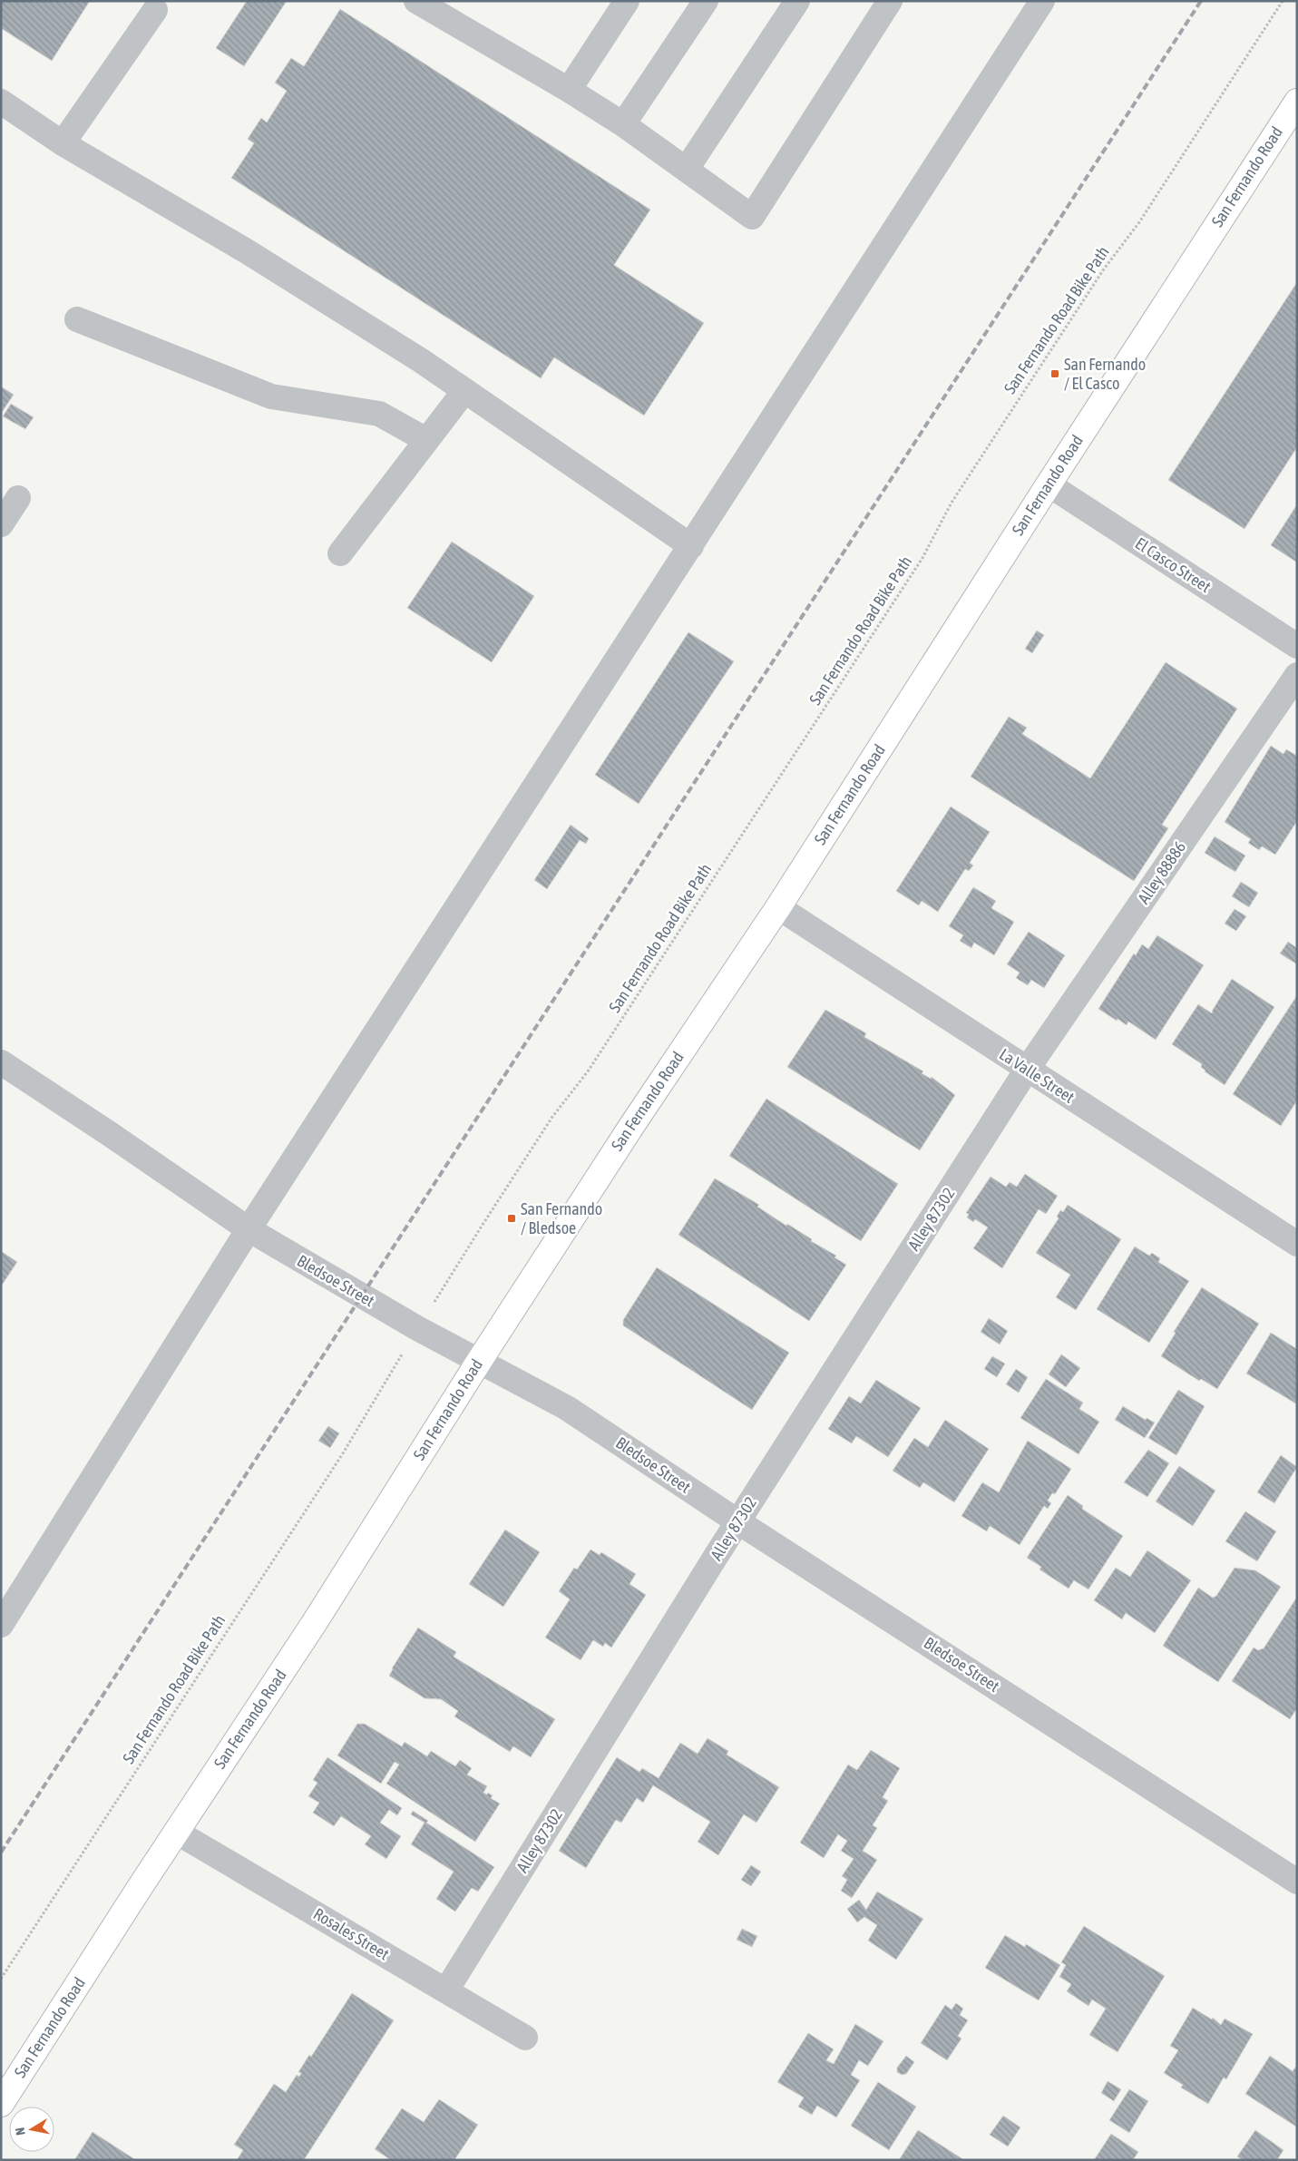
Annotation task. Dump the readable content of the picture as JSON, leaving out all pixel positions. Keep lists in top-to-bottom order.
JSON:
{
  "streets": {
    "main road": ["San Fernando Road"],
    "street": [
      "El Casco Street",
      "Alley 88886",
      "La Valle Street",
      "Alley 87302",
      "Bledsoe Street",
      "Rosales Street"
    ],
    "path": ["San Fernando Road Bike Path"]
  },
  "crossings": [
    ["San Fernando Road", "El Casco Street"],
    ["San Fernando Road", "La Valle Street"],
    ["San Fernando Road", "Bledsoe Street"],
    ["San Fernando Road", "Rosales Street"],
    ["Alley 88886", "La Valle Street"],
    ["Alley 88886", "Alley 87302"],
    ["La Valle Street", "Alley 87302"],
    ["Alley 87302", "Bledsoe Street"],
    ["Alley 87302", "Rosales Street"]
  ],
  "places": {
    "transit": ["San Fernando / El Casco", "San Fernando / Bledsoe"]
  },
  "north": "left"
}
